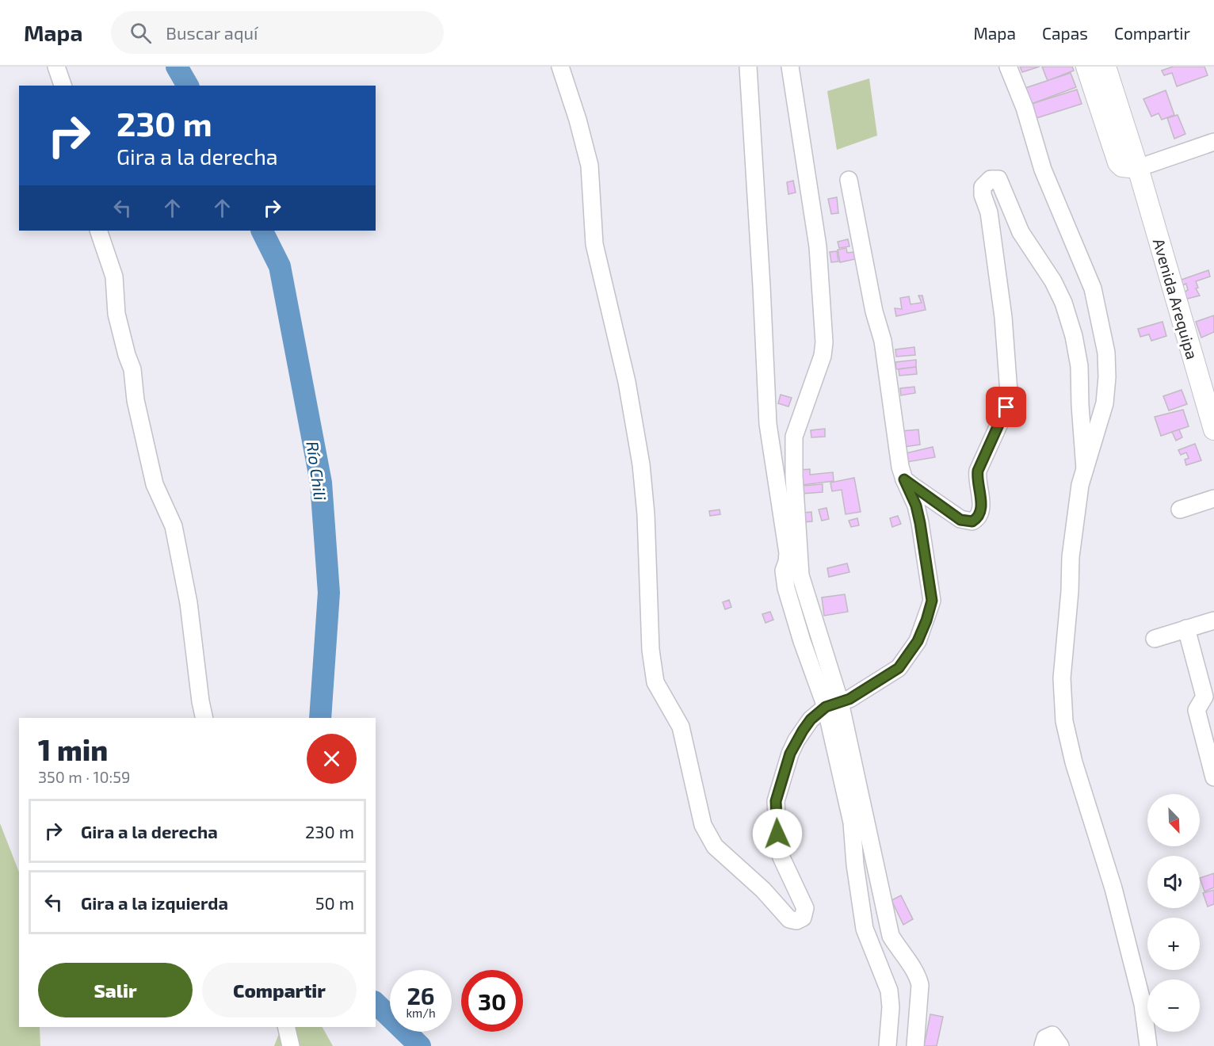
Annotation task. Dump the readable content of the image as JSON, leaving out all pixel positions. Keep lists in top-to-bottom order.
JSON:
{
  "streets": {
    "main road": ["Avenida Arequipa"]
  },
  "water": ["Río Chili"],
  "north": "bottom right",
  "page": {
    "header": "Mapa",
    "search": "Buscar aquí",
    "nav": ["Mapa", "Capas", "Compartir"],
    "turn": ["230 m", "Gira a la derecha"],
    "heading": ["1 min", "350 m · 10:59"],
    "map_buttons": ["+", "−"],
    "list": [
      {
        "name": "Gira a la derecha",
        "value": "230 m"
      },
      {
        "name": "Gira a la izquierda",
        "value": "50 m"
      }
    ],
    "buttons": ["Salir", "Compartir"],
    "speed": "26 km/h",
    "limit": "30"
  }
}
